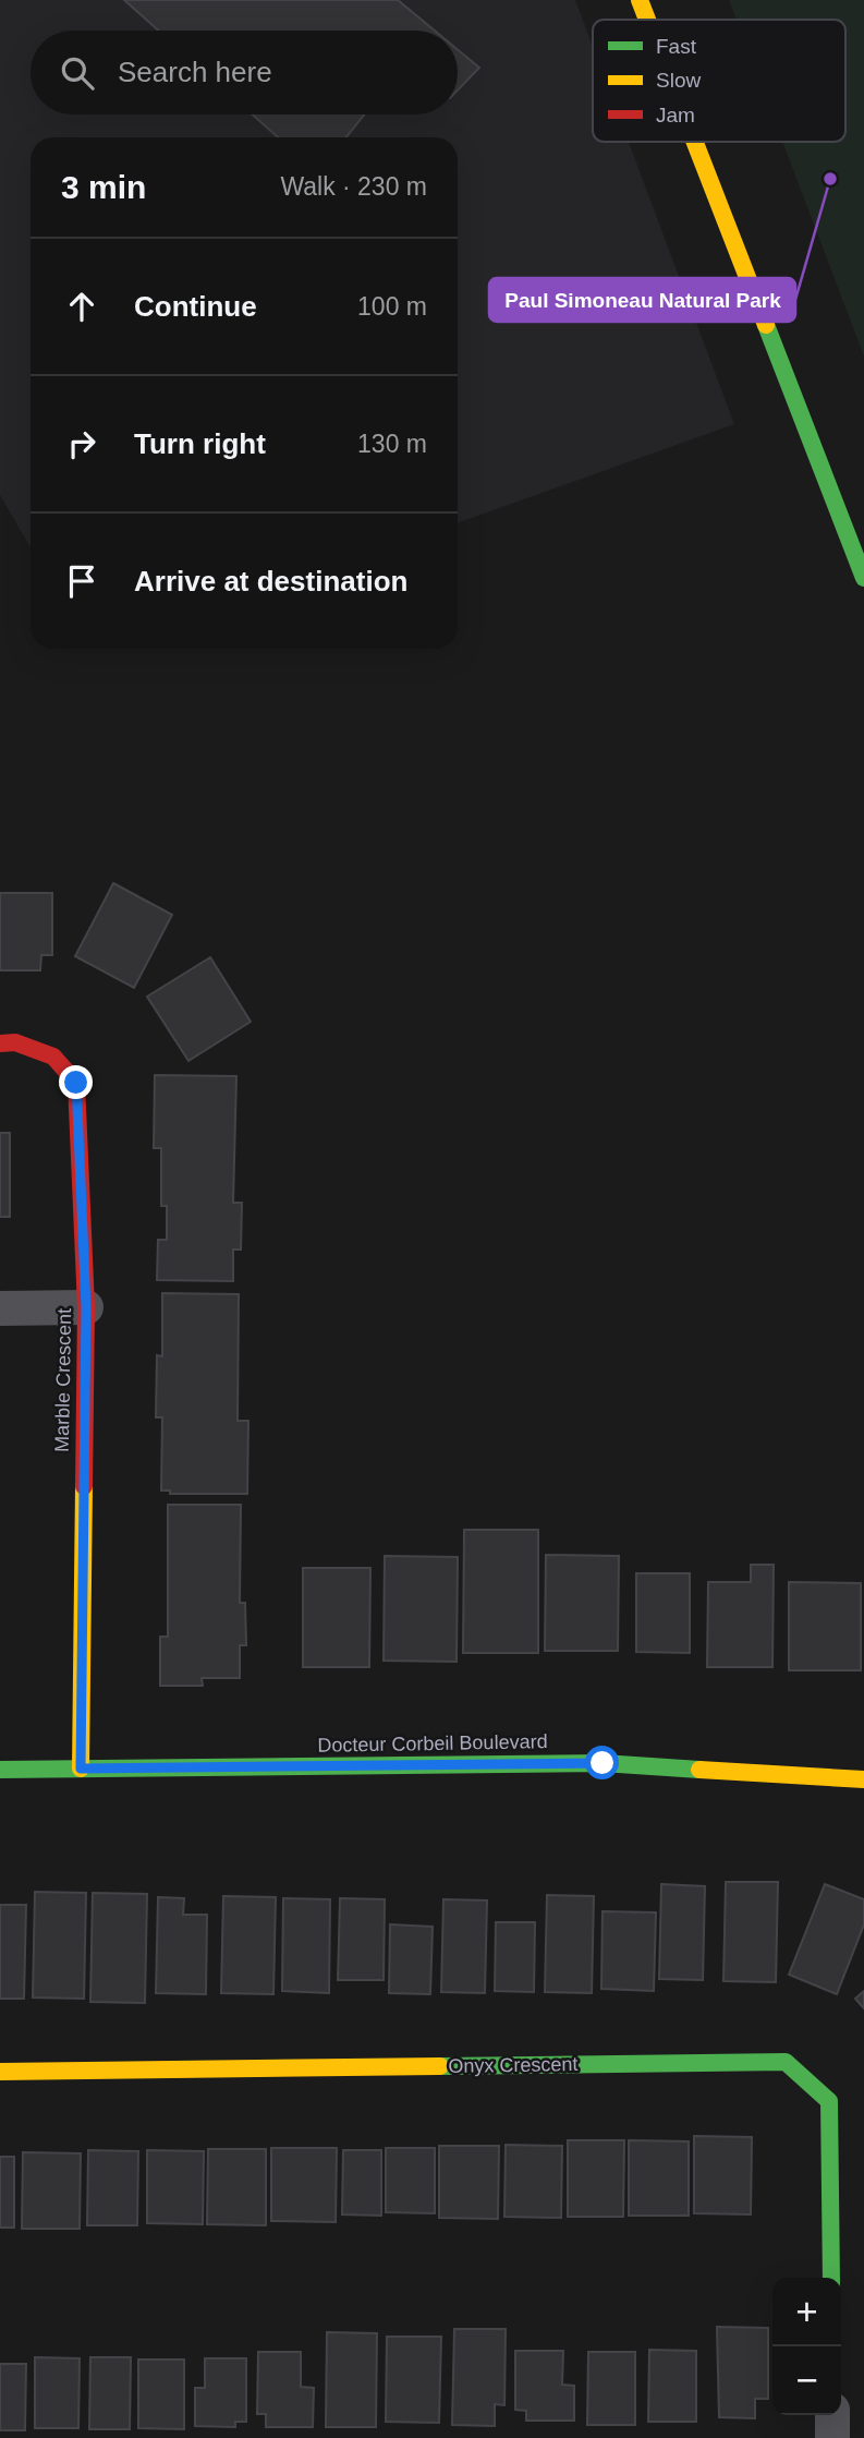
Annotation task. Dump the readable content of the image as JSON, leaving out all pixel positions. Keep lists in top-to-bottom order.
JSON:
{
  "streets": {
    "street": ["Marble Crescent", "Docteur Corbeil Boulevard", "Onyx Crescent"]
  },
  "crossings": [
    ["Marble Crescent", "Docteur Corbeil Boulevard"]
  ],
  "places": ["Paul Simoneau Natural Park"],
  "legend": ["Fast", "Slow", "Jam"],
  "page": {
    "search": "Search here",
    "heading": ["3 min", "Walk · 230 m"],
    "list": [
      ["Continue", "100 m"],
      ["Turn right", "130 m"],
      "Arrive at destination"
    ],
    "map_buttons": ["+", "−"]
  }
}
